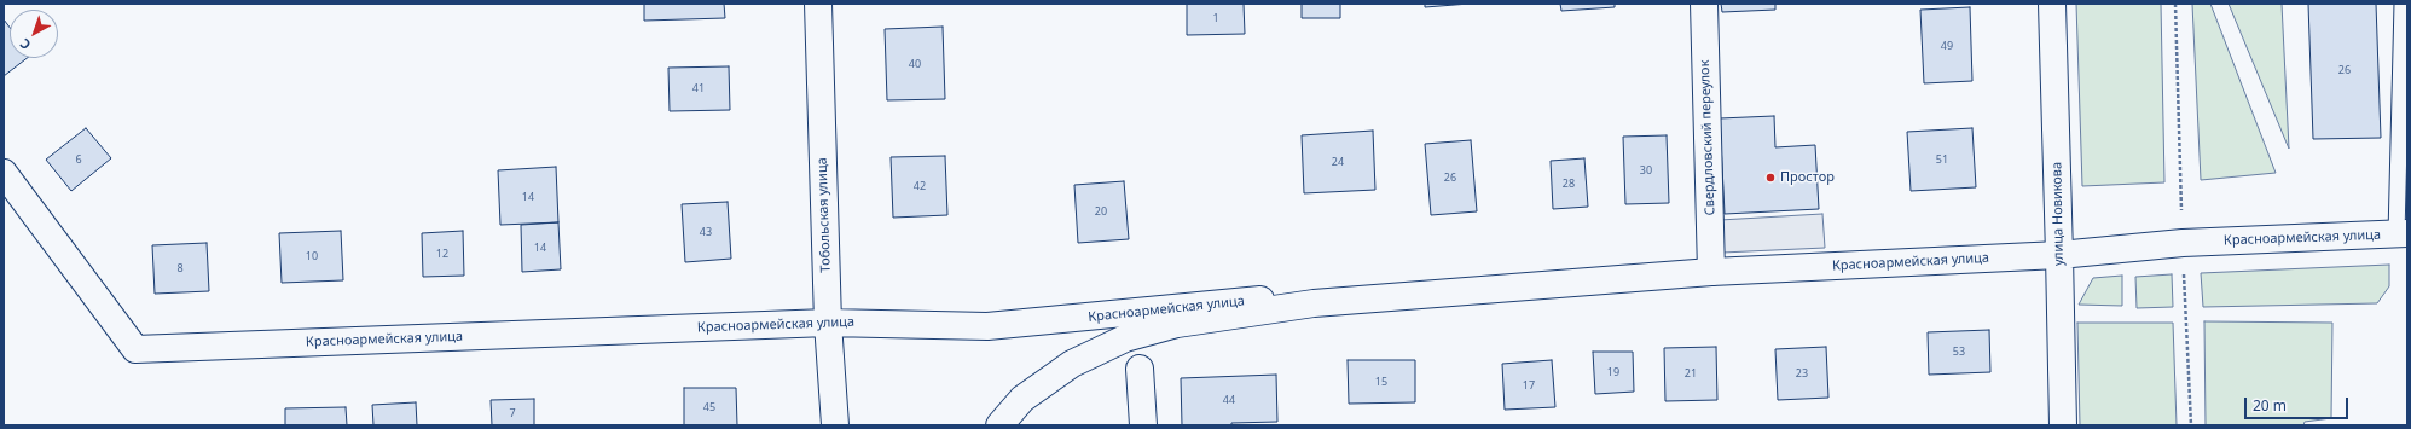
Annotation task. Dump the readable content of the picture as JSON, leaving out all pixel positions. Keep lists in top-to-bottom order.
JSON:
{
  "streets": {
    "street": [
      "Свердловский переулок",
      "улица Новикова",
      "Тобольская улица",
      "Красноармейская улица"
    ]
  },
  "crossings": [
    ["Свердловский переулок", "Красноармейская улица"],
    ["улица Новикова", "Красноармейская улица"],
    ["Тобольская улица", "Красноармейская улица"]
  ],
  "places": ["Простор"],
  "house_numbers": [
    "1",
    "49",
    "40",
    "26",
    "41",
    "6",
    "51",
    "24",
    "30",
    "26",
    "28",
    "42",
    "14",
    "20",
    "43",
    "14",
    "12",
    "10",
    "8",
    "53",
    "19",
    "21",
    "23",
    "15",
    "17",
    "44",
    "45",
    "7"
  ],
  "scale_bar": "20 m",
  "north": "bottom left"
}
